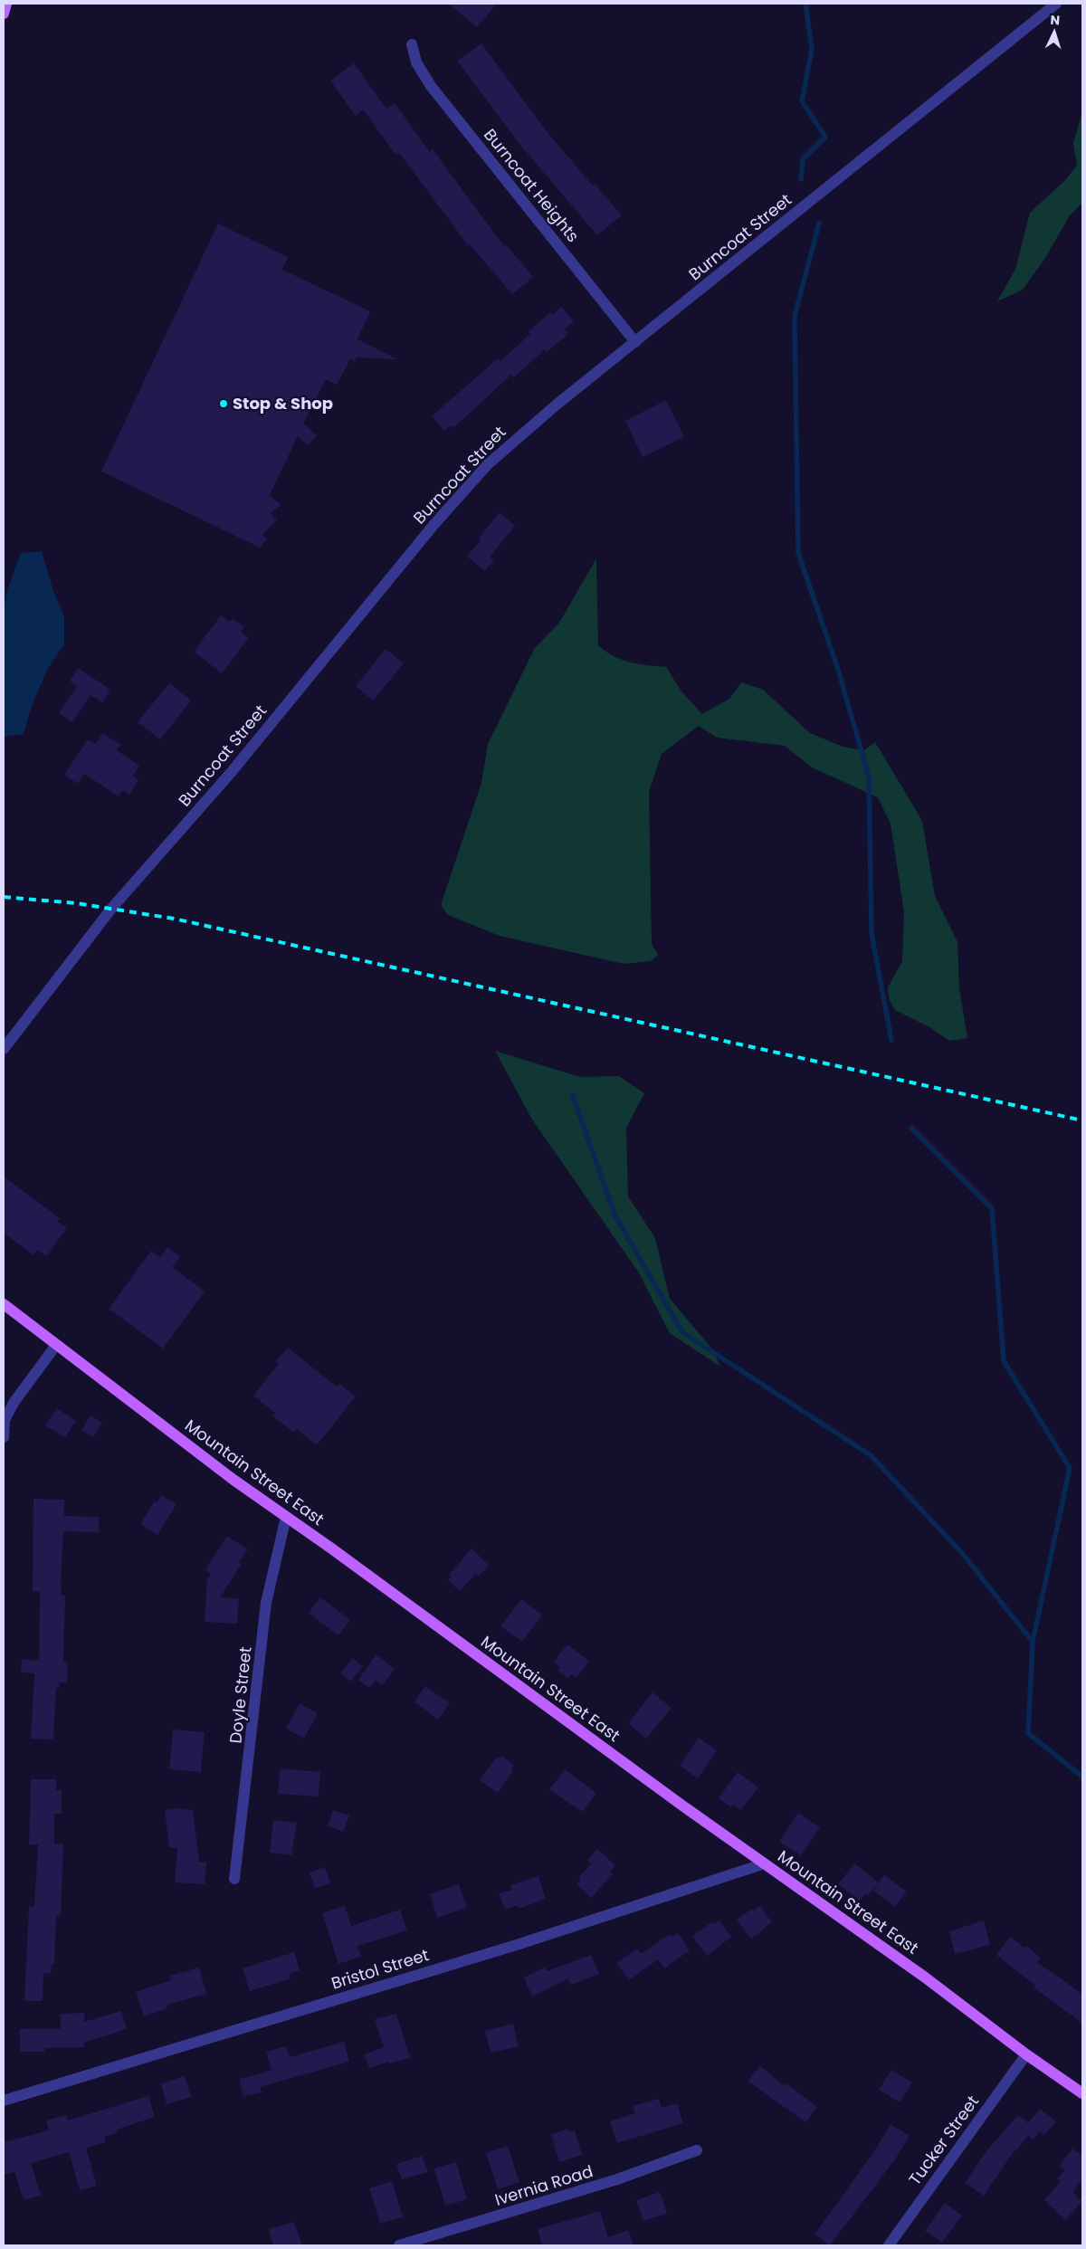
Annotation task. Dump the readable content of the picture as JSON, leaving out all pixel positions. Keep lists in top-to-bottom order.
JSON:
{
  "streets": {
    "main road": ["Mountain Street East"],
    "street": [
      "Burncoat Heights",
      "Burncoat Street",
      "Doyle Street",
      "Bristol Street",
      "Tucker Street",
      "Ivernia Road"
    ]
  },
  "crossings": [
    ["Burncoat Heights", "Burncoat Street"],
    ["Mountain Street East", "Doyle Street"],
    ["Mountain Street East", "Bristol Street"],
    ["Mountain Street East", "Tucker Street"]
  ],
  "places": ["Stop & Shop"],
  "north": "top"
}
